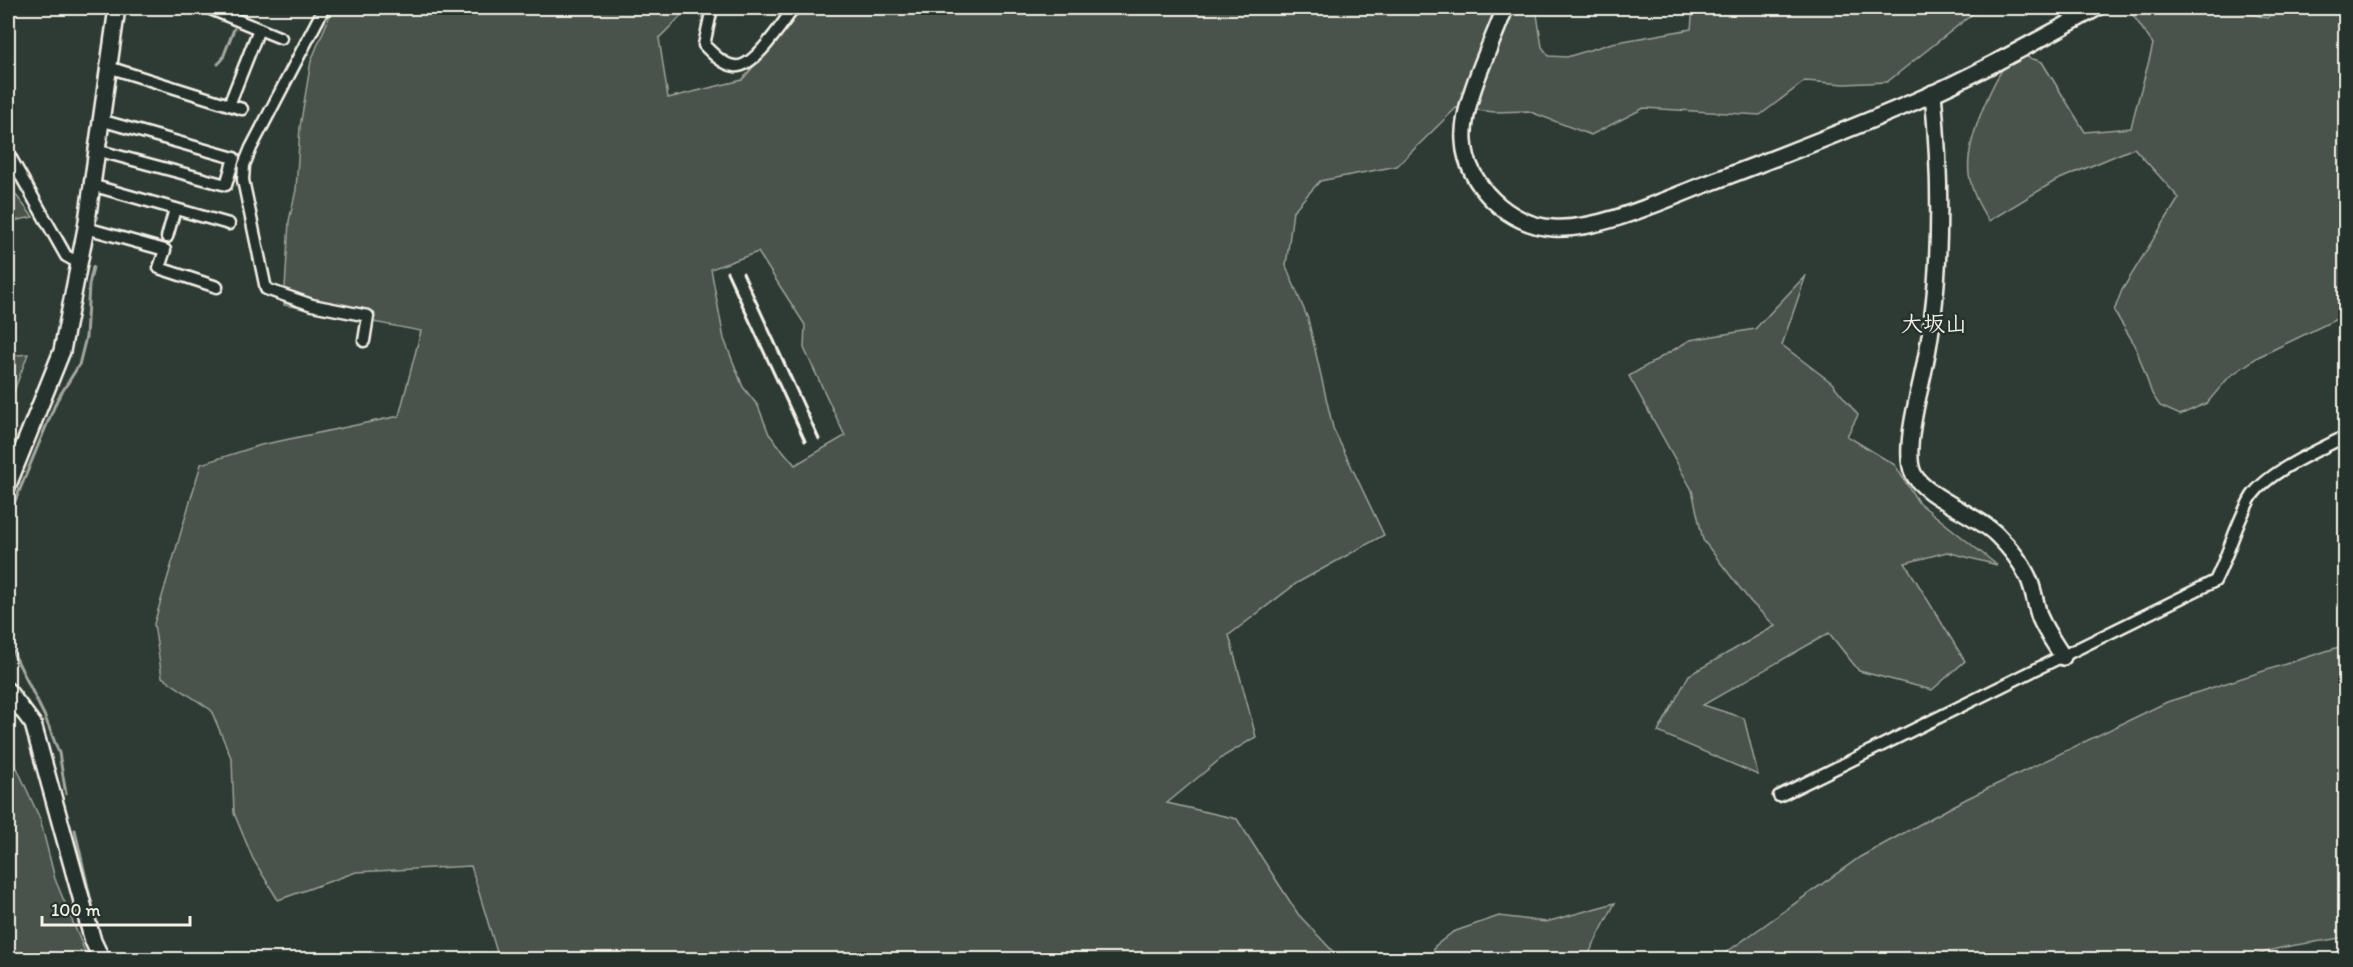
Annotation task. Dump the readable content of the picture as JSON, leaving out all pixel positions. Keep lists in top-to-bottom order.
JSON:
{
  "districts": ["大坂山"],
  "scale_bar": "100 m"
}
